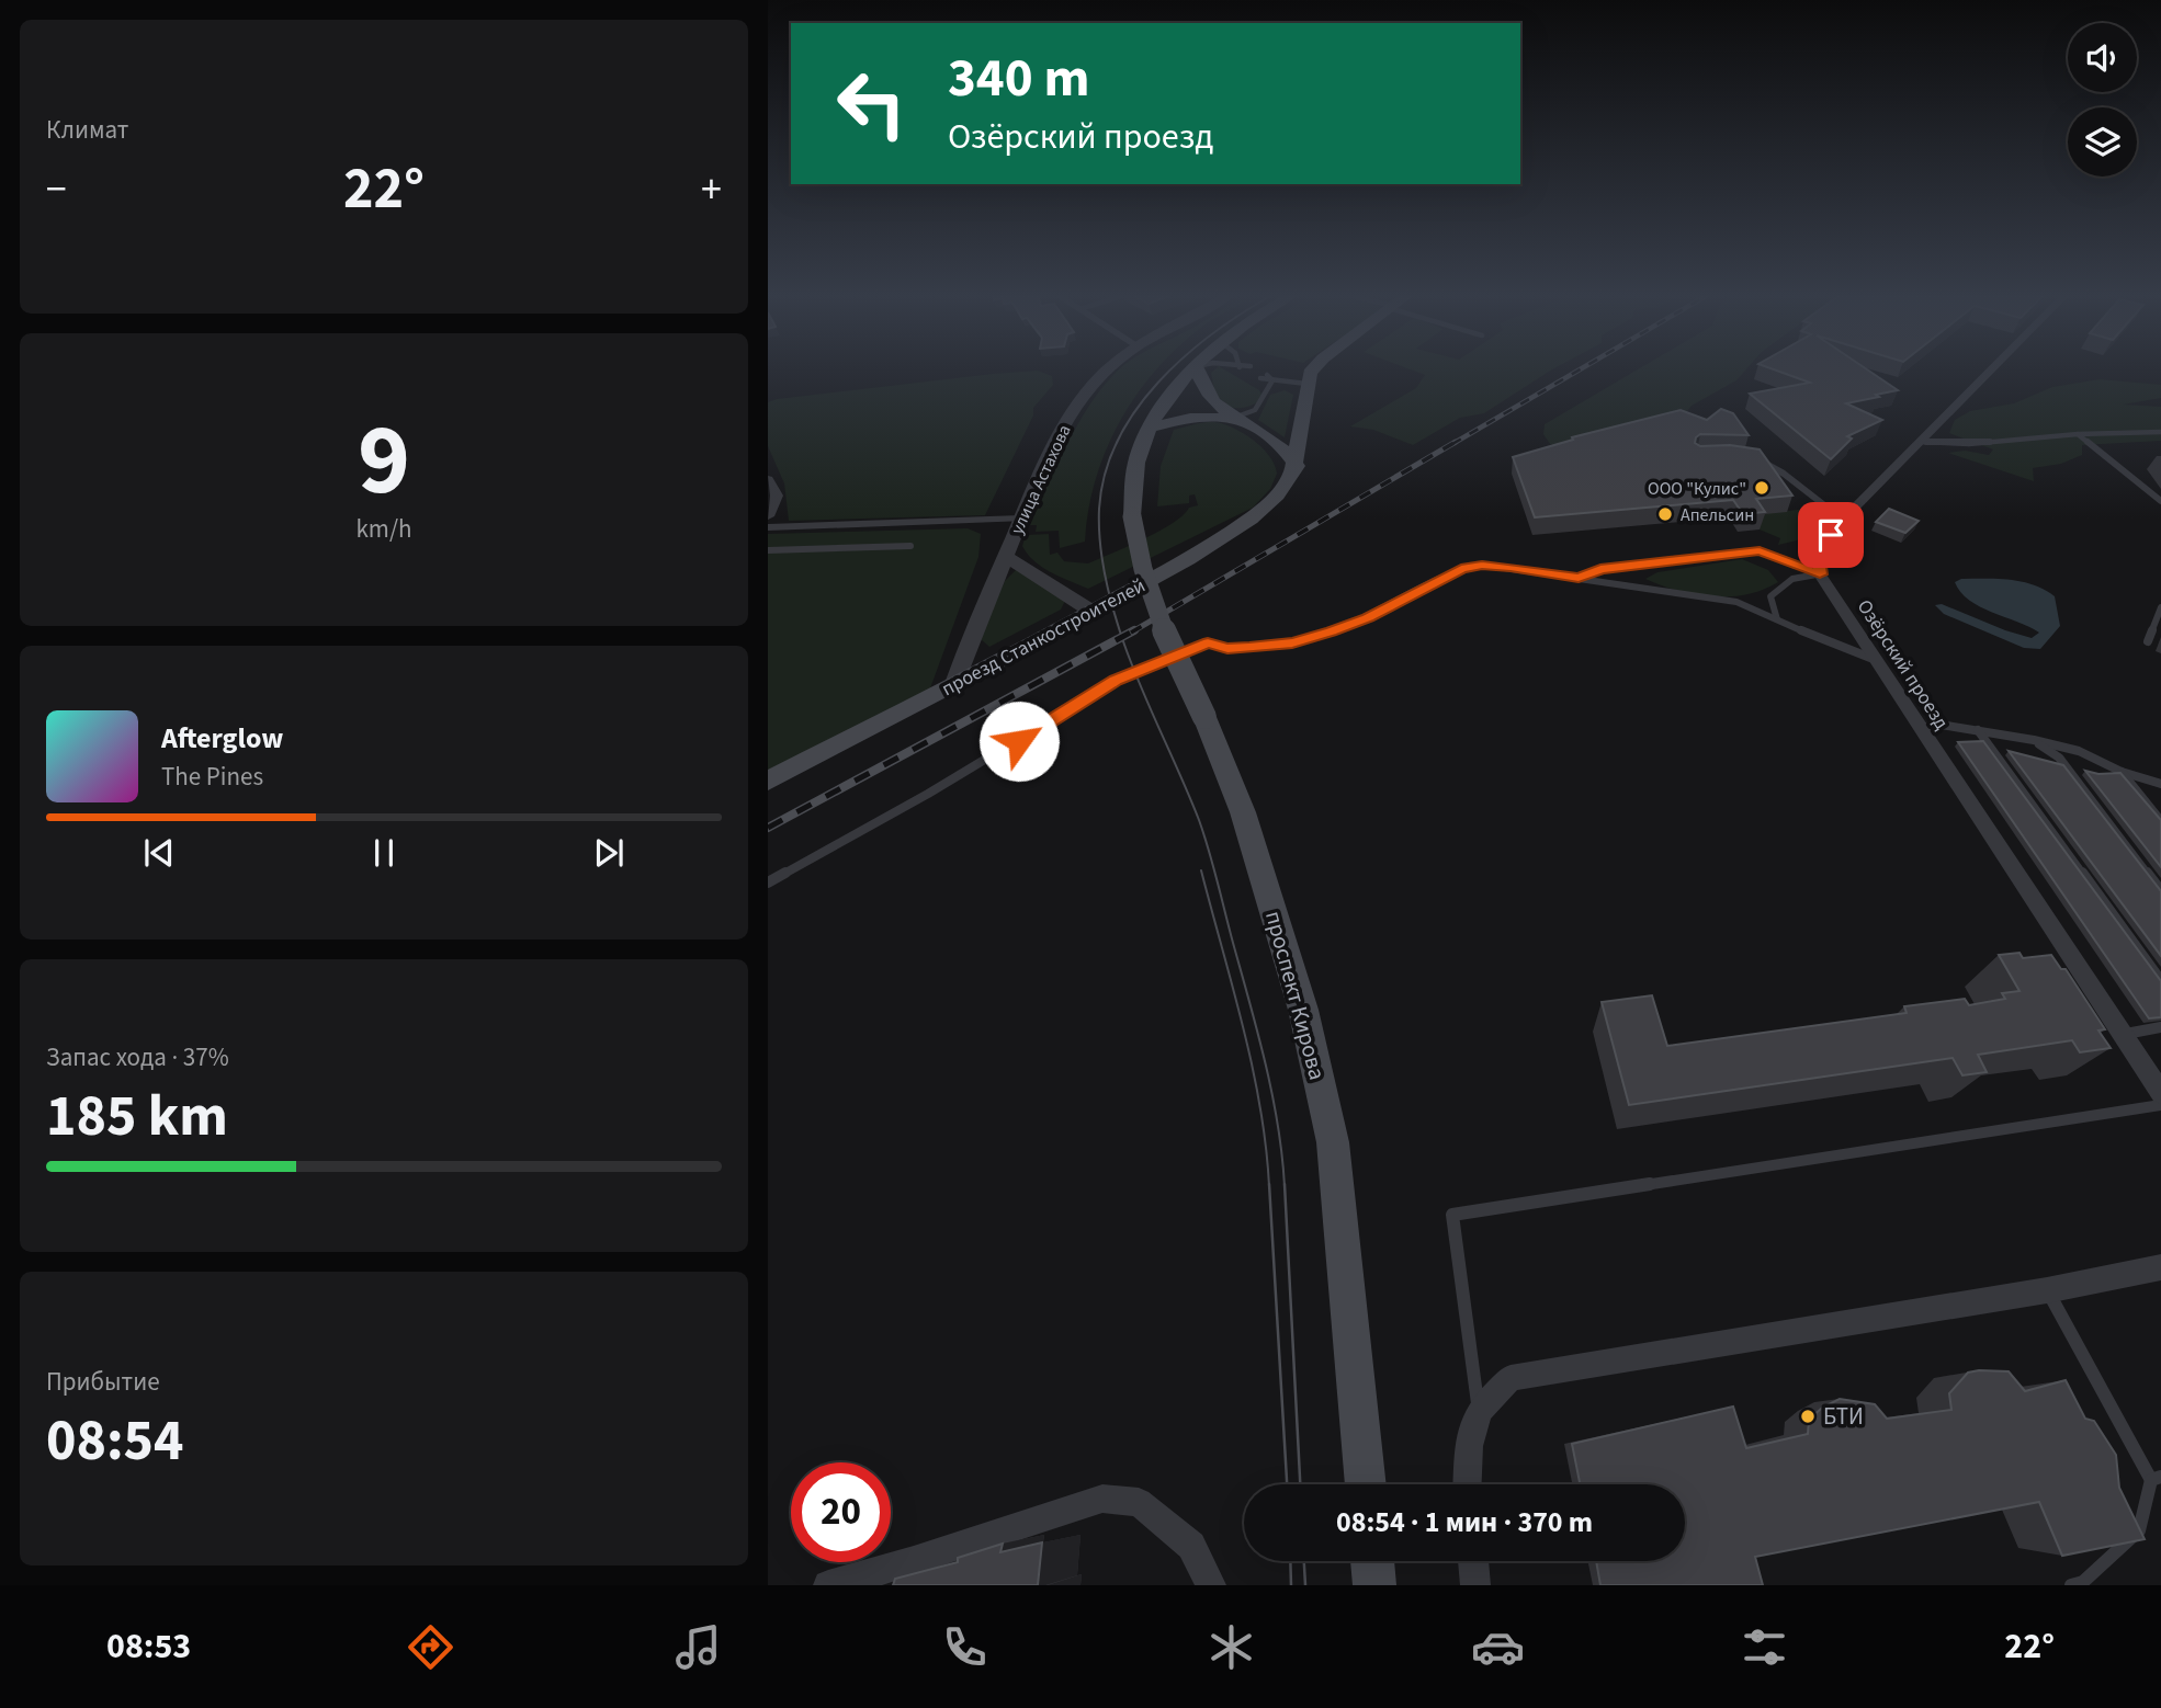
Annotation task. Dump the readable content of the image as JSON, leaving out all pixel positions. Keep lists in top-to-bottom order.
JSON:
{
  "streets": {
    "main road": ["проезд Станкостроителей", "проспект Кирова"],
    "street": ["улица Астахова", "Озёрский проезд"]
  },
  "crossings": [
    ["улица Астахова", "проезд Станкостроителей"]
  ],
  "places": ["ООО \"Кулис\"", "Апельсин", "БТИ"],
  "page": {
    "tile": [
      "Климат",
      ["9", "km/h"],
      ["Запас хода · 37%", "185 km"],
      ["Прибытие", "08:54"]
    ],
    "turn": ["340 m", "Озёрский проезд"],
    "heat": ["−", "22°", "+"],
    "song": ["Afterglow", "The Pines"],
    "limit": "20",
    "trip": "08:54 · 1 мин · 370 m",
    "tabs": ["08:53", "22°"]
  }
}
